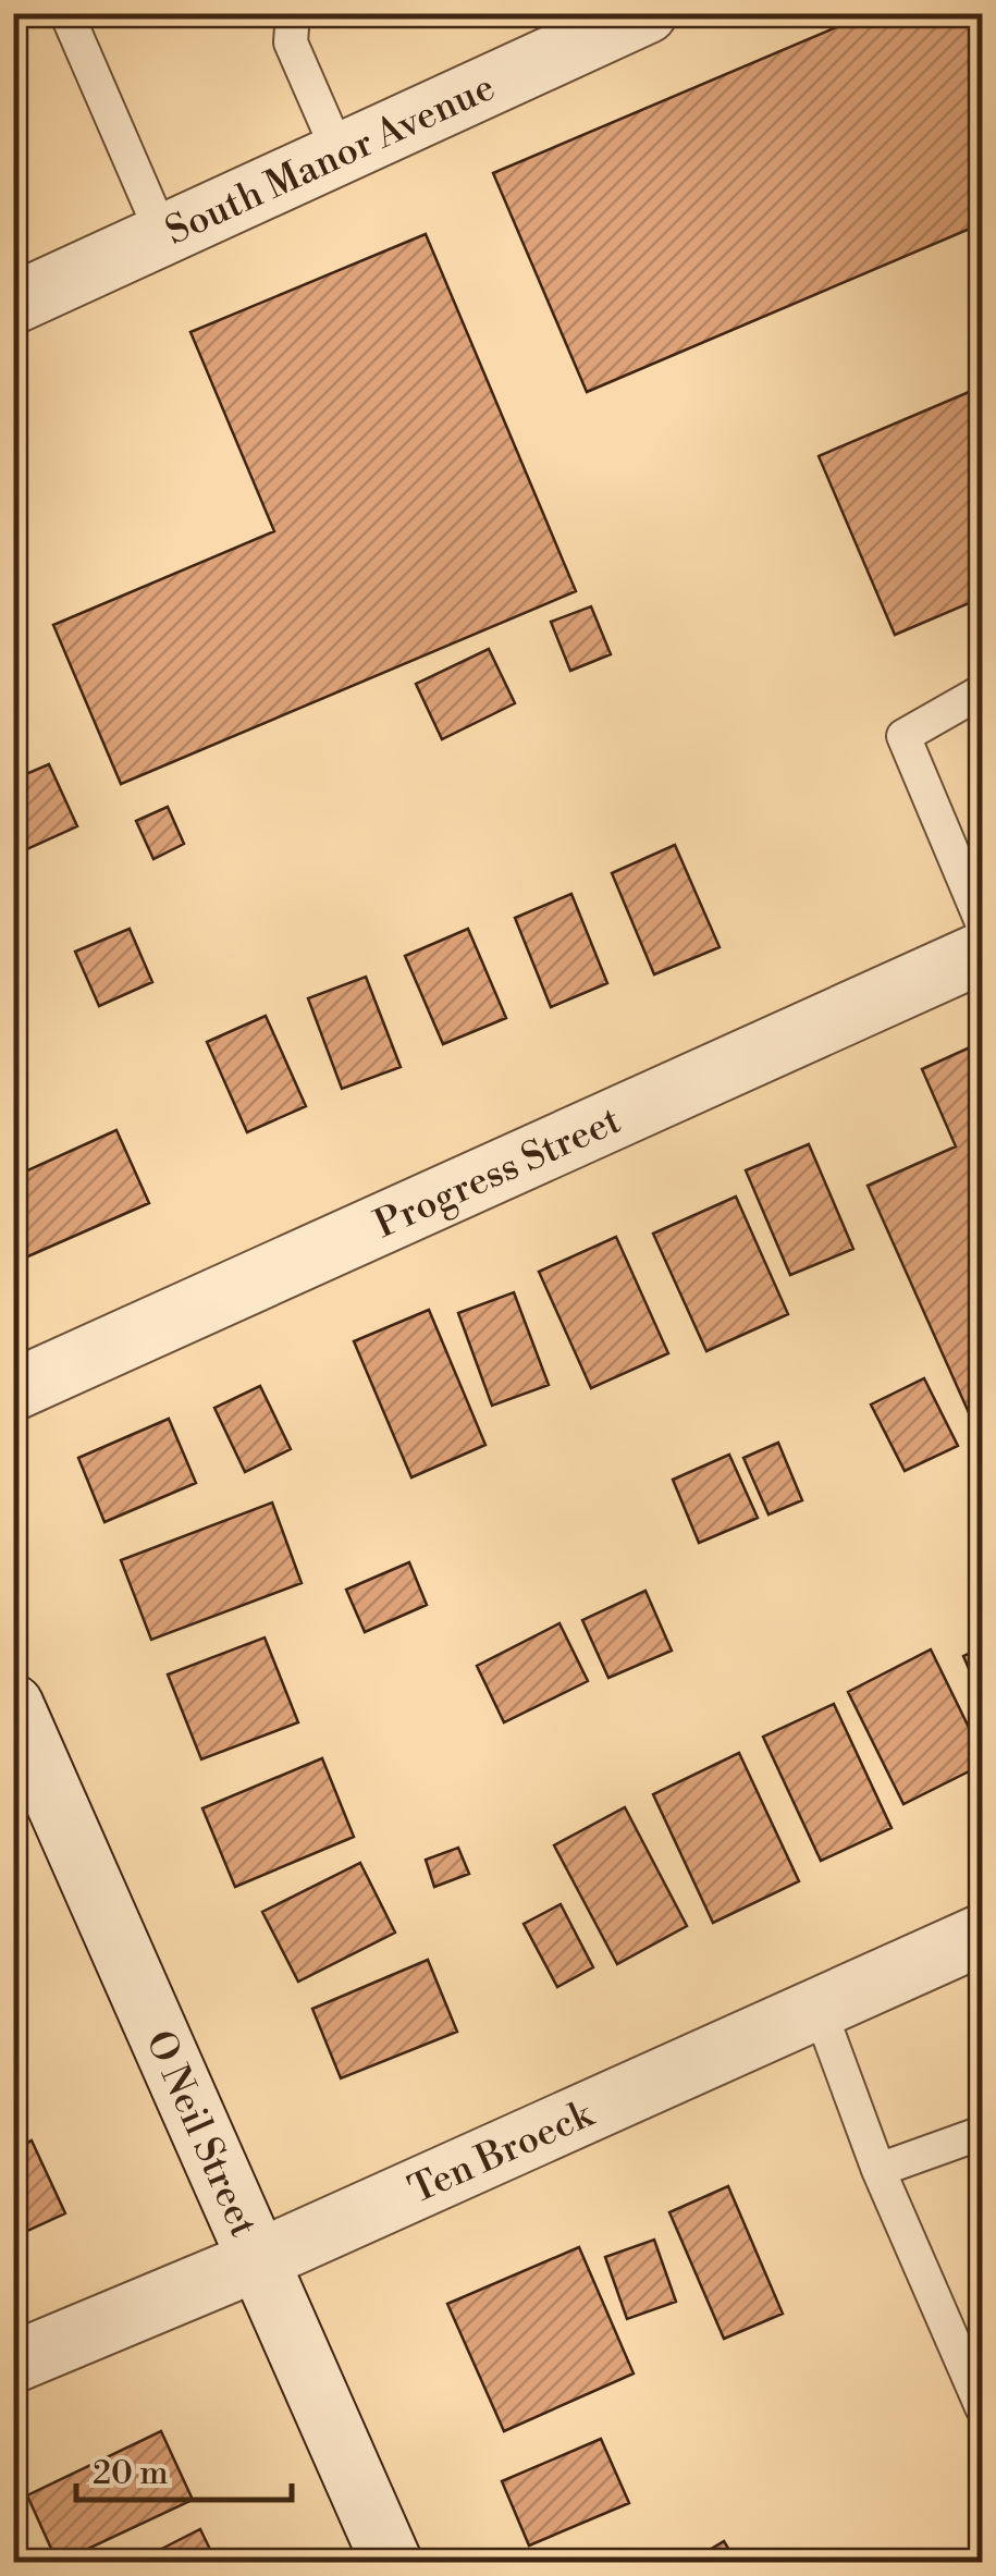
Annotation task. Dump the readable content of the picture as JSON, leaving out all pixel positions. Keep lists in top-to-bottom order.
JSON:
{
  "streets": {
    "street": [
      "South Manor Avenue",
      "Progress Street",
      "O Neil Street",
      "Ten Broeck"
    ]
  },
  "crossings": [
    ["O Neil Street", "Ten Broeck"]
  ],
  "scale_bar": "20 m"
}
